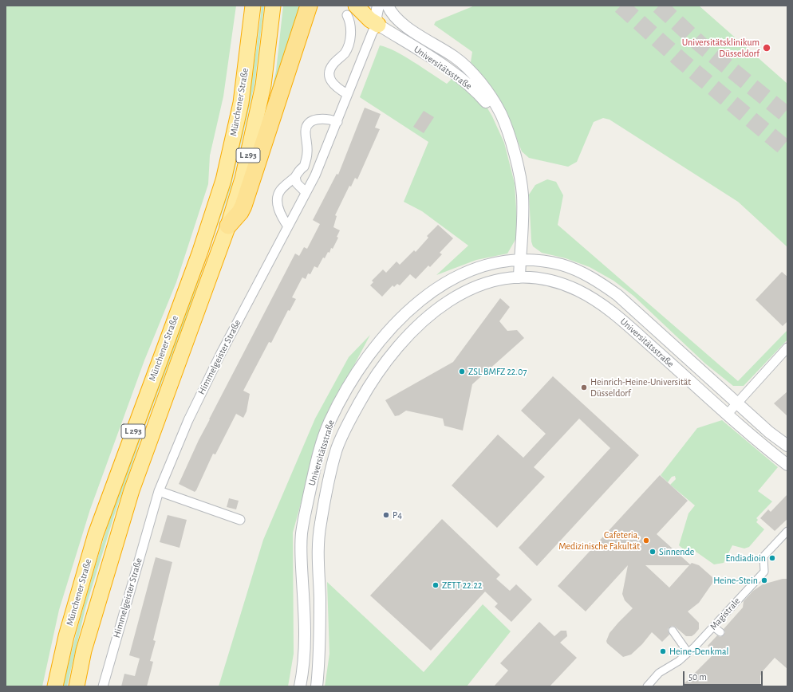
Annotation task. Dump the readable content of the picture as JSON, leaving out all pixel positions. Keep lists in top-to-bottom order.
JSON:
{
  "streets": {
    "highway": ["Münchener Straße", "L 293"],
    "street": ["Universitätsstraße", "Himmelgeister Straße", "Magistrale"]
  },
  "crossings": [
    ["Universitätsstraße", "Himmelgeister Straße"]
  ],
  "places": [
    "Universitätsklinikum Düsseldorf",
    "ZSL BMFZ 22.07",
    "Heinrich-Heine-Universität Düsseldorf",
    "P4",
    "Cafeteria, Medizinische Fakultät",
    "Sinnende",
    "Endiadioin",
    "Heine-Stein",
    "ZETT 22.22",
    "Heine-Denkmal"
  ],
  "scale_bar": "50 m"
}
